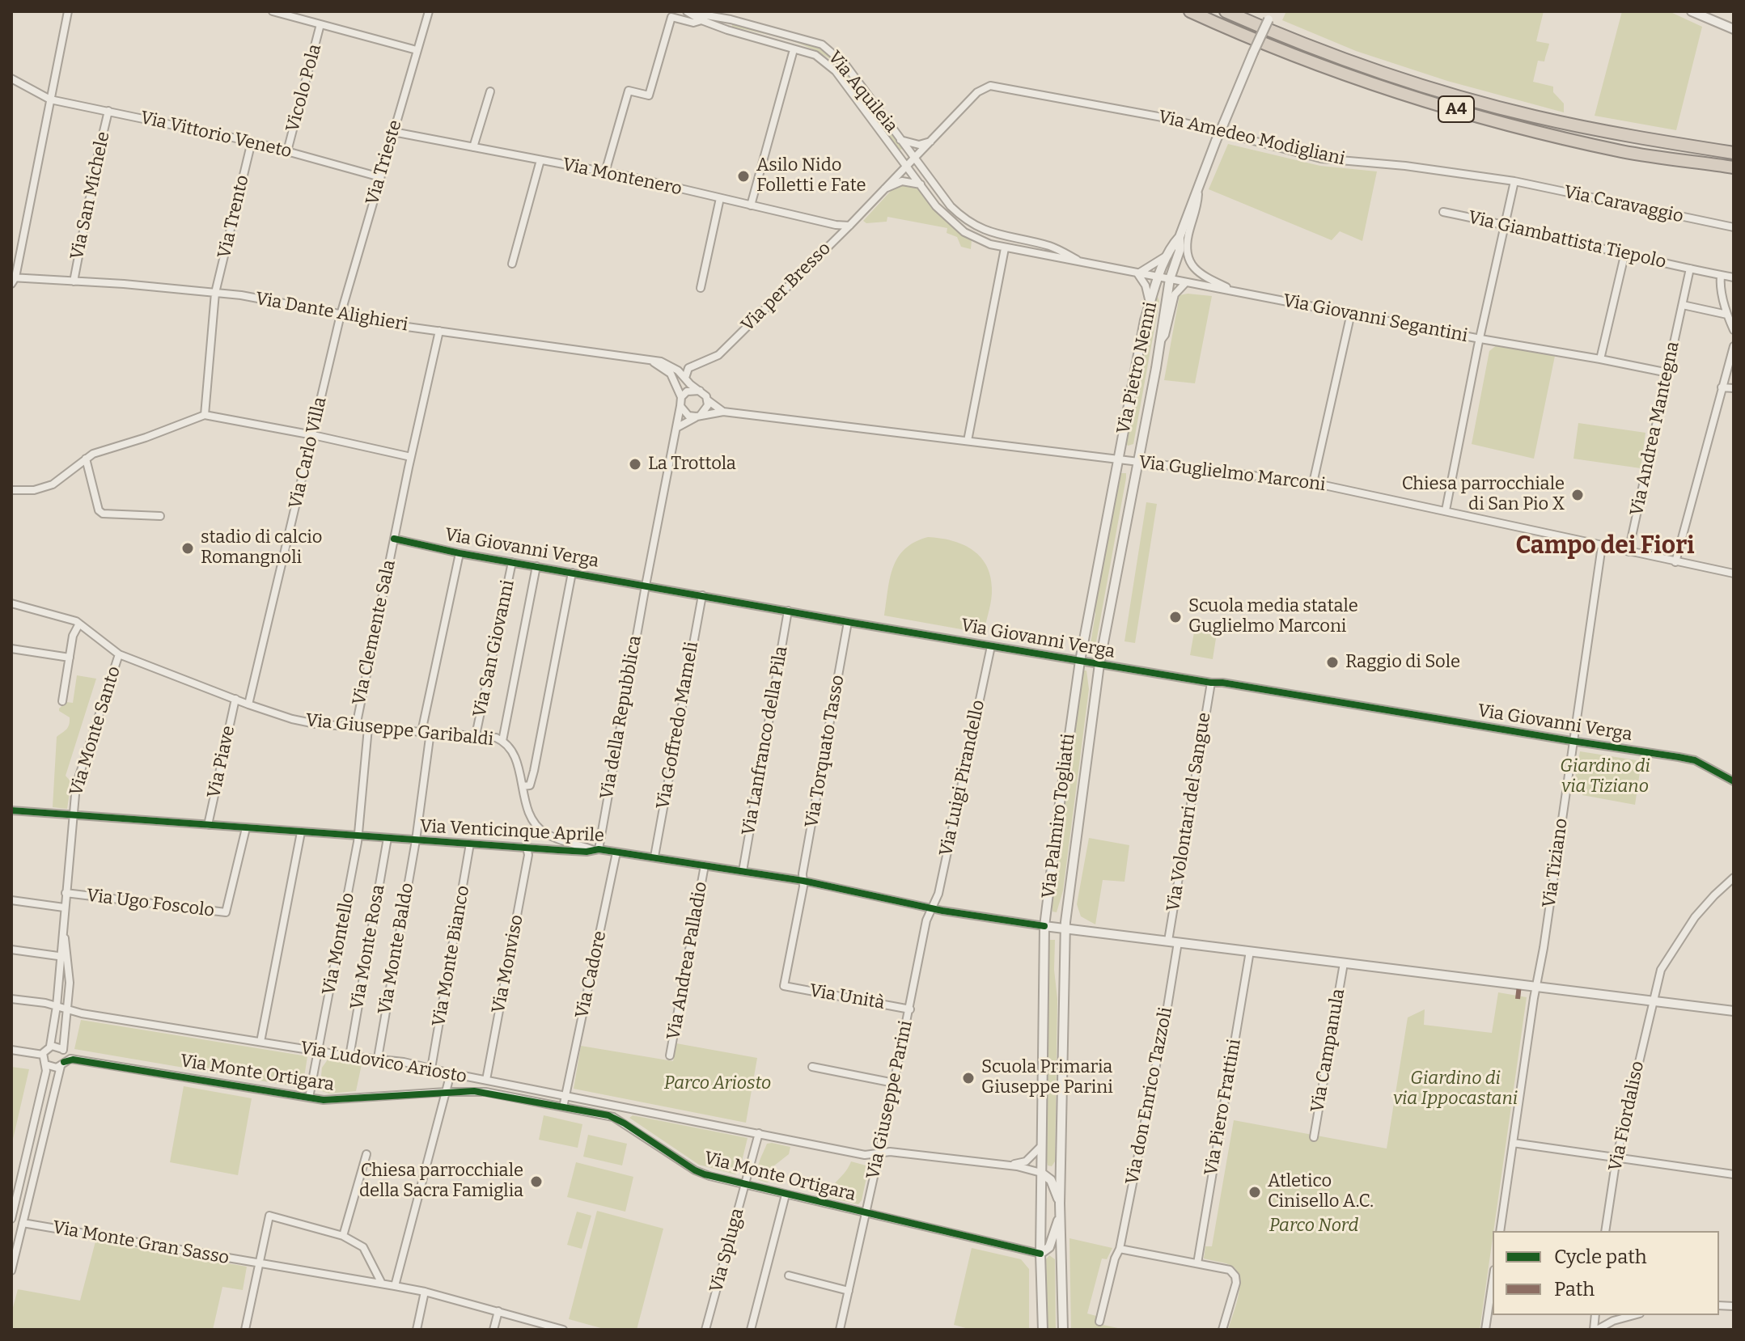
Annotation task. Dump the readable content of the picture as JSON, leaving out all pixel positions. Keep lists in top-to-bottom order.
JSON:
{
  "streets": {
    "highway": ["A4"],
    "street": [
      "Vicolo Pola",
      "Via Aquileia",
      "Via Vittorio Veneto",
      "Via Amedeo Modigliani",
      "Via Trieste",
      "Via Montenero",
      "Via San Michele",
      "Via Caravaggio",
      "Via Trento",
      "Via Giambattista Tiepolo",
      "Via per Bresso",
      "Via Dante Alighieri",
      "Via Giovanni Segantini",
      "Via Pietro Nenni",
      "Via Andrea Mantegna",
      "Via Carlo Villa",
      "Via Guglielmo Marconi",
      "Via Giovanni Verga",
      "Via Clemente Sala",
      "Via San Giovanni",
      "Via della Repubblica",
      "Via Goffredo Mameli",
      "Via Giuseppe Garibaldi",
      "Via Monte Santo",
      "Via Lanfranco della Pila",
      "Via Torquato Tasso",
      "Via Piave",
      "Via Luigi Pirandello",
      "Via Volontari del Sangue",
      "Via Palmiro Togliatti",
      "Via Venticinque Aprile",
      "Via Tiziano",
      "Via Ugo Foscolo",
      "Via Montello",
      "Via Monte Rosa",
      "Via Monte Baldo",
      "Via Monte Bianco",
      "Via Andrea Palladio",
      "Via Monviso",
      "Via Cadore",
      "Via Unità",
      "Via Campanula",
      "Via Ludovico Ariosto",
      "Via Monte Ortigara",
      "Via don Enrico Tazzoli",
      "Via Giuseppe Parini",
      "Via Piero Frattini",
      "Via Fiordaliso",
      "Via Monte Gran Sasso",
      "Via Spluga"
    ]
  },
  "crossings": [
    ["Vicolo Pola", "Via Vittorio Veneto"],
    ["Via Aquileia", "Via per Bresso"],
    ["Via Aquileia", "Via Giovanni Segantini"],
    ["Via Vittorio Veneto", "Via Trieste"],
    ["Via Vittorio Veneto", "Via San Michele"],
    ["Via Vittorio Veneto", "Via Trento"],
    ["Via Amedeo Modigliani", "Via Caravaggio"],
    ["Via Amedeo Modigliani", "Via per Bresso"],
    ["Via Trieste", "Via Montenero"],
    ["Via Trieste", "Via Dante Alighieri"],
    ["Via Trieste", "Via Carlo Villa"],
    ["Via Montenero", "Via per Bresso"],
    ["Via San Michele", "Via Dante Alighieri"],
    ["Via Trento", "Via Dante Alighieri"],
    ["Via Giambattista Tiepolo", "Via Andrea Mantegna"],
    ["Via per Bresso", "Via Dante Alighieri"],
    ["Via per Bresso", "Via Giovanni Segantini"],
    ["Via Dante Alighieri", "Via Carlo Villa"],
    ["Via Dante Alighieri", "Via Guglielmo Marconi"],
    ["Via Dante Alighieri", "Via Clemente Sala"],
    ["Via Dante Alighieri", "Via della Repubblica"],
    ["Via Giovanni Segantini", "Via Pietro Nenni"],
    ["Via Giovanni Segantini", "Via Andrea Mantegna"],
    ["Via Pietro Nenni", "Via Guglielmo Marconi"],
    ["Via Pietro Nenni", "Via Palmiro Togliatti"],
    ["Via Andrea Mantegna", "Via Guglielmo Marconi"],
    ["Via Carlo Villa", "Via Giuseppe Garibaldi"],
    ["Via Guglielmo Marconi", "Via della Repubblica"],
    ["Via Guglielmo Marconi", "Via Palmiro Togliatti"],
    ["Via Guglielmo Marconi", "Via Tiziano"],
    ["Via Giovanni Verga", "Via Clemente Sala"],
    ["Via Giovanni Verga", "Via San Giovanni"],
    ["Via Giovanni Verga", "Via della Repubblica"],
    ["Via Giovanni Verga", "Via Goffredo Mameli"],
    ["Via Giovanni Verga", "Via Lanfranco della Pila"],
    ["Via Giovanni Verga", "Via Torquato Tasso"],
    ["Via Giovanni Verga", "Via Luigi Pirandello"],
    ["Via Giovanni Verga", "Via Volontari del Sangue"],
    ["Via Giovanni Verga", "Via Palmiro Togliatti"],
    ["Via Giovanni Verga", "Via Tiziano"],
    ["Via Clemente Sala", "Via Giuseppe Garibaldi"],
    ["Via San Giovanni", "Via Giuseppe Garibaldi"],
    ["Via della Repubblica", "Via Giuseppe Garibaldi"],
    ["Via della Repubblica", "Via Venticinque Aprile"],
    ["Via Goffredo Mameli", "Via Venticinque Aprile"],
    ["Via Giuseppe Garibaldi", "Via Monte Santo"],
    ["Via Giuseppe Garibaldi", "Via Piave"],
    ["Via Giuseppe Garibaldi", "Via Venticinque Aprile"],
    ["Via Giuseppe Garibaldi", "Via Montello"],
    ["Via Giuseppe Garibaldi", "Via Monte Baldo"],
    ["Via Monte Santo", "Via Venticinque Aprile"],
    ["Via Monte Santo", "Via Ugo Foscolo"],
    ["Via Monte Santo", "Via Ludovico Ariosto"],
    ["Via Monte Santo", "Via Monte Ortigara"],
    ["Via Lanfranco della Pila", "Via Venticinque Aprile"],
    ["Via Torquato Tasso", "Via Venticinque Aprile"],
    ["Via Torquato Tasso", "Via Unità"],
    ["Via Piave", "Via Venticinque Aprile"],
    ["Via Luigi Pirandello", "Via Venticinque Aprile"],
    ["Via Luigi Pirandello", "Via Giuseppe Parini"],
    ["Via Volontari del Sangue", "Via Venticinque Aprile"],
    ["Via Palmiro Togliatti", "Via Venticinque Aprile"],
    ["Via Palmiro Togliatti", "Via Ludovico Ariosto"],
    ["Via Palmiro Togliatti", "Via Monte Ortigara"],
    ["Via Venticinque Aprile", "Via Tiziano"],
    ["Via Venticinque Aprile", "Via Ugo Foscolo"],
    ["Via Venticinque Aprile", "Via Montello"],
    ["Via Venticinque Aprile", "Via Monte Rosa"],
    ["Via Venticinque Aprile", "Via Monte Baldo"],
    ["Via Venticinque Aprile", "Via Monte Bianco"],
    ["Via Venticinque Aprile", "Via Andrea Palladio"],
    ["Via Venticinque Aprile", "Via Monviso"],
    ["Via Venticinque Aprile", "Via Cadore"],
    ["Via Venticinque Aprile", "Via Campanula"],
    ["Via Venticinque Aprile", "Via don Enrico Tazzoli"],
    ["Via Venticinque Aprile", "Via Giuseppe Parini"],
    ["Via Venticinque Aprile", "Via Piero Frattini"],
    ["Via Venticinque Aprile", "Via Fiordaliso"],
    ["Via Montello", "Via Ludovico Ariosto"],
    ["Via Montello", "Via Monte Ortigara"],
    ["Via Monte Rosa", "Via Ludovico Ariosto"],
    ["Via Monte Baldo", "Via Ludovico Ariosto"],
    ["Via Monte Bianco", "Via Ludovico Ariosto"],
    ["Via Monviso", "Via Ludovico Ariosto"],
    ["Via Cadore", "Via Ludovico Ariosto"],
    ["Via Cadore", "Via Monte Ortigara"],
    ["Via Unità", "Via Giuseppe Parini"],
    ["Via Ludovico Ariosto", "Via Giuseppe Parini"],
    ["Via Ludovico Ariosto", "Via Spluga"],
    ["Via Monte Ortigara", "Via Giuseppe Parini"],
    ["Via Monte Ortigara", "Via Spluga"]
  ],
  "districts": ["Campo dei Fiori"],
  "parks": [
    "Giardino di via Tiziano",
    "Giardino di via Ippocastani",
    "Parco Ariosto",
    "Parco Nord"
  ],
  "places": [
    "Asilo Nido Folletti e Fate",
    "La Trottola",
    "Chiesa parrocchiale di San Pio X",
    "stadio di calcio Romangnoli",
    "Scuola media statale Guglielmo Marconi",
    "Raggio di Sole",
    "Scuola Primaria Giuseppe Parini",
    "Chiesa parrocchiale della Sacra Famiglia",
    "Atletico Cinisello A.C."
  ],
  "legend": ["Cycle path", "Path"]
}
